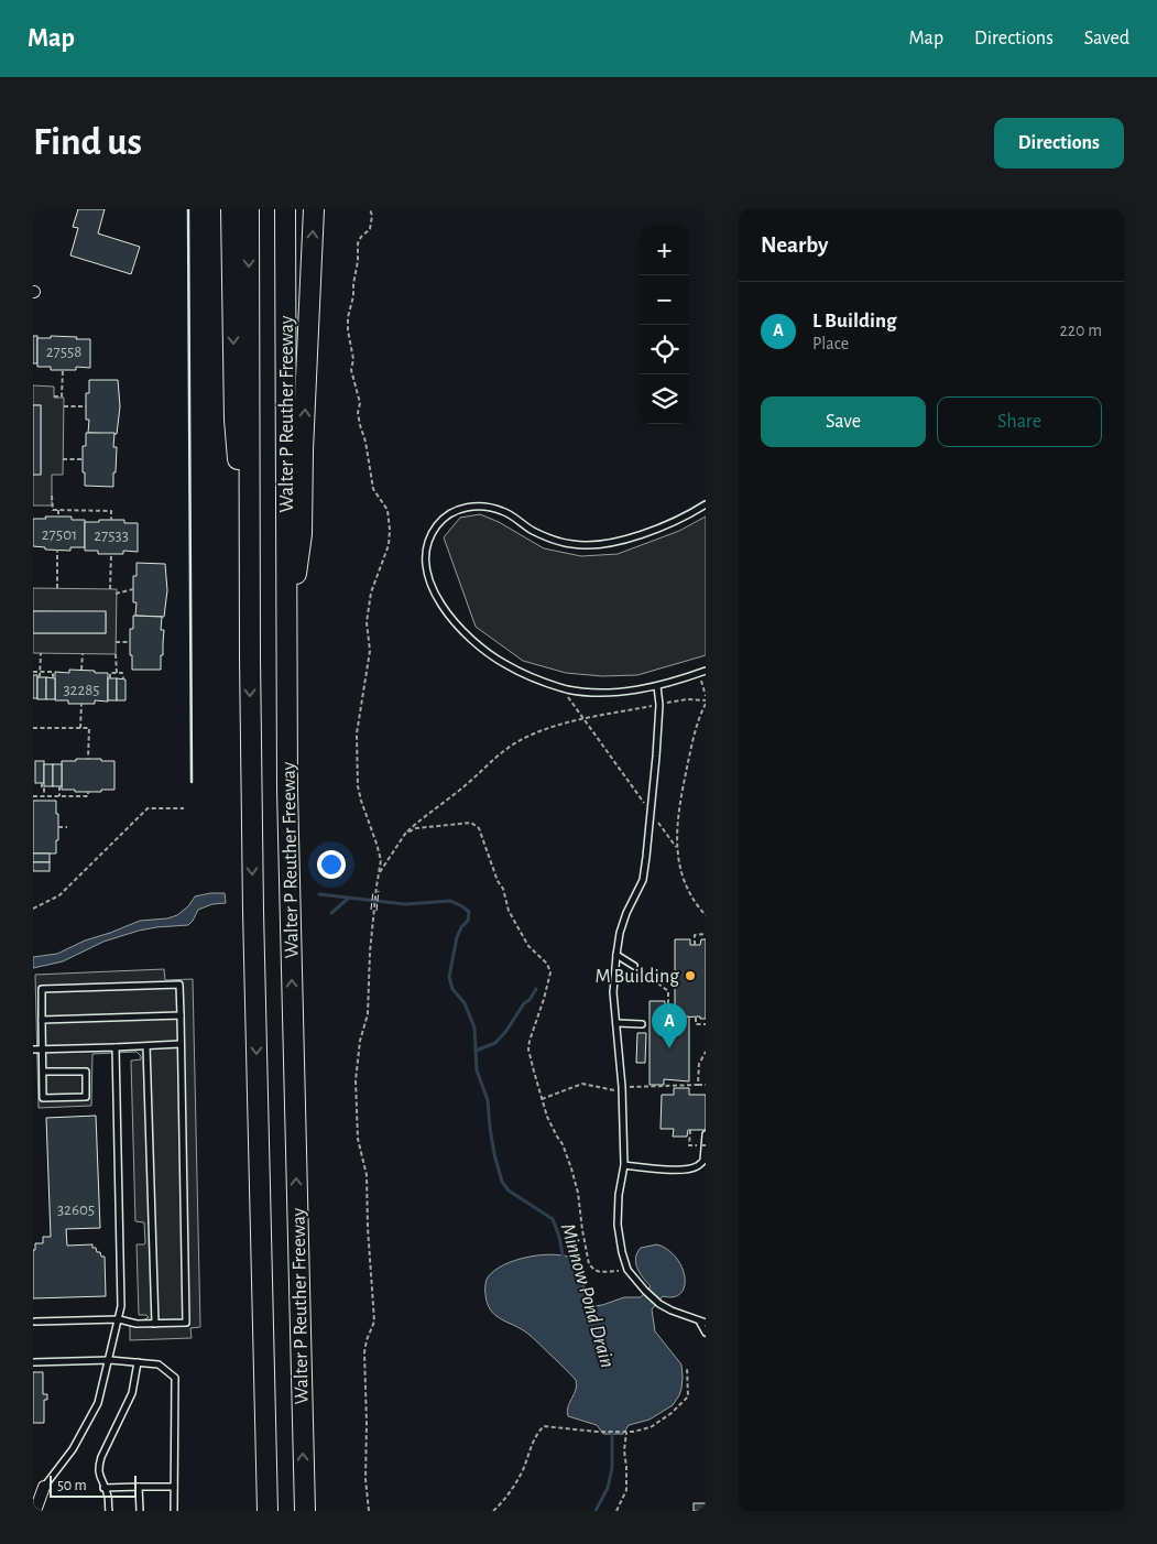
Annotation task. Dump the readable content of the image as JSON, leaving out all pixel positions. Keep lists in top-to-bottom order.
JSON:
{
  "streets": {
    "highway": ["Walter P Reuther Freeway"]
  },
  "water": ["Minnow Pond Drain"],
  "places": ["M Building"],
  "house_numbers": [
    "27558",
    "27501",
    "27533",
    "32285",
    "32605"
  ],
  "scale_bar": "50 m",
  "page": {
    "header": "Map",
    "nav": ["Map", "Directions", "Saved"],
    "buttons": [
      "Directions",
      ["Save", "Share"]
    ],
    "title": "Find us",
    "heading": "Nearby",
    "map_buttons": ["+", "−"],
    "list": [
      {
        "mark": "A",
        "name": "L Building",
        "note": "Place",
        "value": "220 m"
      }
    ],
    "pins": "A",
    "scale": "50 m"
  }
}
